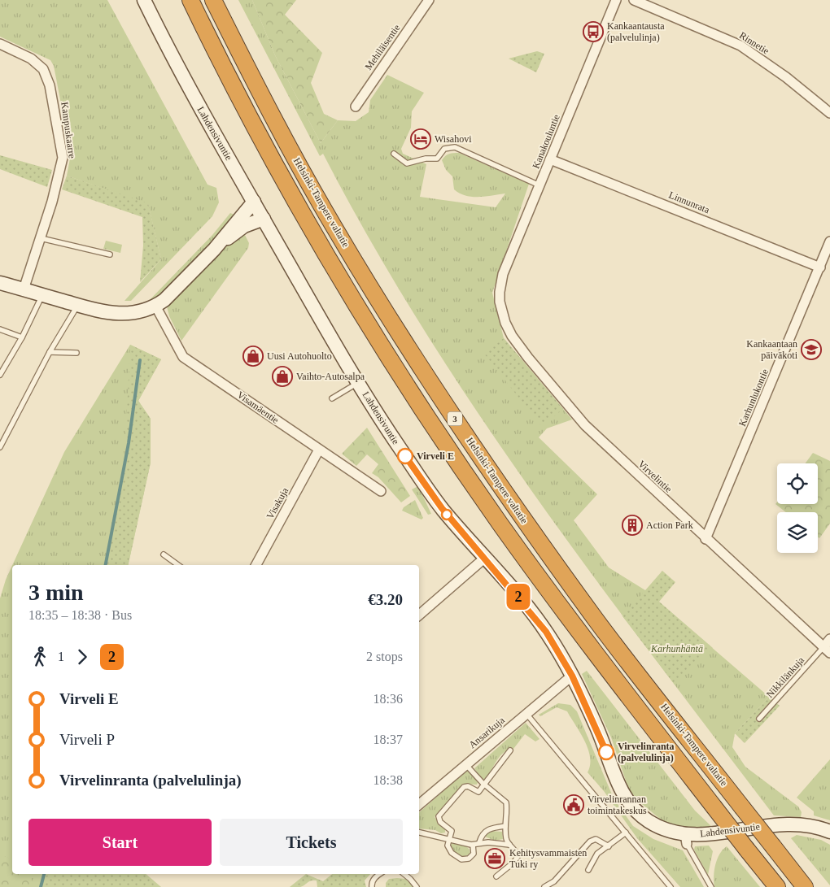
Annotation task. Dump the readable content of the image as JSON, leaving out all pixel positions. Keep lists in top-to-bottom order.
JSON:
{
  "streets": {
    "highway": ["Helsinki-Tampere valtatie", "3"],
    "main road": ["Lahdensivuntie"],
    "street": [
      "Rinnetie",
      "Mehiläisentie",
      "Kampuskaarre",
      "Kanakouluntie",
      "Linnunrata",
      "Karhunlukontie",
      "Visamäentie",
      "Virvelintie",
      "Visakuja",
      "Ansarikuja"
    ],
    "lane": ["Nikkilänkuja"]
  },
  "crossings": [
    ["Lahdensivuntie", "Ansarikuja"],
    ["Kanakouluntie", "Linnunrata"],
    ["Kanakouluntie", "Virvelintie"],
    ["Linnunrata", "Karhunlukontie"],
    ["Karhunlukontie", "Virvelintie"],
    ["Visamäentie", "Visakuja"],
    ["Virvelintie", "Nikkilänkuja"]
  ],
  "parks": ["Karhunhäntä"],
  "places": {
    "bus stop": ["Kankaantausta (palvelulinja)"],
    "hotel": ["Wisahovi"],
    "school or university": ["Kankaantaan päiväkoti"],
    "shop": ["Uusi Autohuolto", "Vaihto-Autosalpa"],
    "other": ["Virveli E", "Virvelinranta (palvelulinja)"],
    "building": ["Action Park"],
    "public building": ["Virvelinrannan toimintakeskus"],
    "office": ["Kehitysvammaisten Tuki ry"]
  },
  "lines": ["bus line 2"],
  "page": {
    "on_map": "2",
    "heading": ["3 min", "18:35 – 18:38 · Bus", "€3.20"],
    "legs": ["1", "2", "2 stops"],
    "list": [
      {
        "name": "Virveli E",
        "value": "18:36"
      },
      {
        "name": "Virveli P",
        "value": "18:37"
      },
      {
        "name": "Virvelinranta (palvelulinja)",
        "value": "18:38"
      }
    ],
    "buttons": ["Start", "Tickets"]
  }
}
